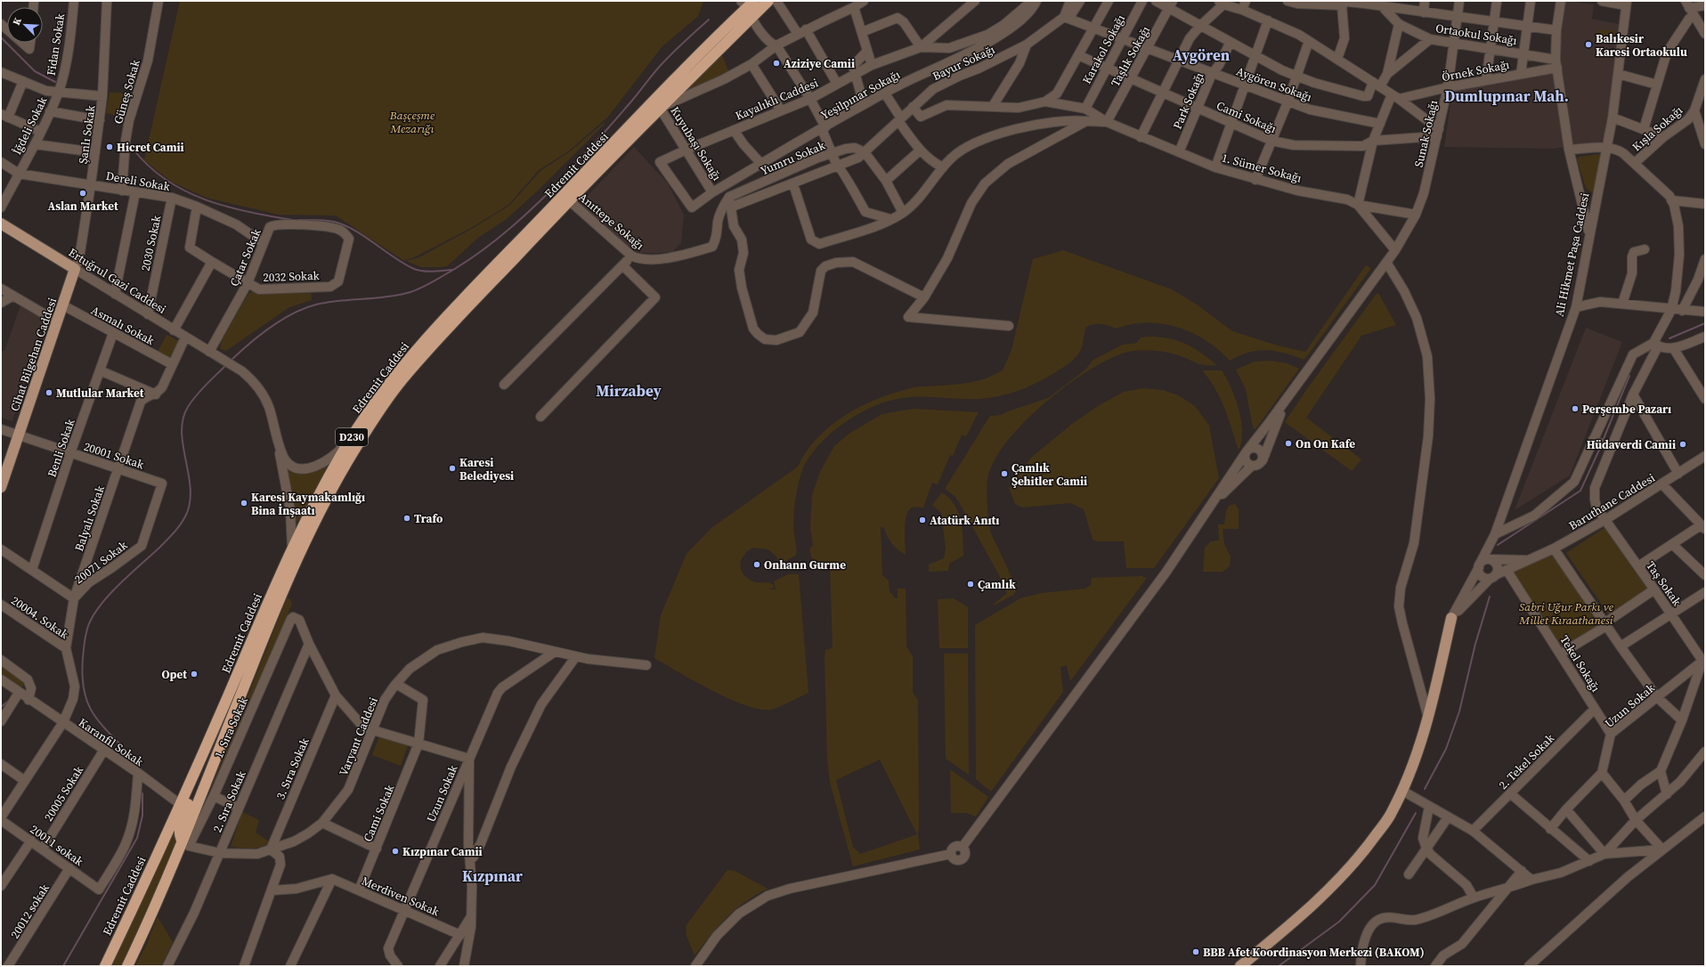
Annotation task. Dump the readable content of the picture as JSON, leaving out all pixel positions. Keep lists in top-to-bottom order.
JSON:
{
  "streets": {
    "highway": ["Edremit Caddesi", "D230"],
    "main road": ["Ertuğrul Gazi Caddesi", "Cihat Bilgehan Caddesi"],
    "street": [
      "Ortaokul Sokağı",
      "Fidan Sokak",
      "Karakol Sokağı",
      "Taşlık Sokağı",
      "Bayur Sokağı",
      "Örnek Sokağı",
      "Aygören Sokağı",
      "Güneş Sokak",
      "Yeşilpınar Sokağı",
      "Kayalıklı Caddesi",
      "Park Sokağı",
      "Cami Sokağı",
      "İğdeli Sokak",
      "Kışla Sokağı",
      "Sunak Sokağı",
      "Şanlı Sokak",
      "Kuyubaşı Sokağı",
      "Yumru Sokak",
      "1. Sümer Sokağı",
      "Dereli Sokak",
      "Anıttepe Sokağı",
      "2030 Sokak",
      "Ali Hikmet Paşa Caddesi",
      "Çatar Sokak",
      "2032 Sokak",
      "Asmalı Sokak",
      "Benli Sokak",
      "20001 Sokak",
      "Baruthane Caddesi",
      "Balyalı Sokak",
      "20071 Sokak",
      "Taş Sokak",
      "20004. Sokak",
      "Tekel Sokağı",
      "Uzun Sokak",
      "1. Sıra Sokak",
      "Varyant Caddesi",
      "Karanfil Sokak",
      "2. Tekel Sokak",
      "3. Sıra Sokak",
      "20005 Sokak",
      "2. Sıra Sokak",
      "Cami Sokak",
      "20011 sokak",
      "Merdiven Sokak",
      "20012 sokak"
    ]
  },
  "crossings": [
    ["Ortaokul Sokağı", "Örnek Sokağı"],
    ["Ortaokul Sokağı", "Sunak Sokağı"],
    ["Fidan Sokak", "İğdeli Sokak"],
    ["Karakol Sokağı", "Aygören Sokağı"],
    ["Karakol Sokağı", "Cami Sokağı"],
    ["Taşlık Sokağı", "Aygören Sokağı"],
    ["Taşlık Sokağı", "Cami Sokağı"],
    ["Taşlık Sokağı", "1. Sümer Sokağı"],
    ["Bayur Sokağı", "Aygören Sokağı"],
    ["Bayur Sokağı", "Yumru Sokak"],
    ["Örnek Sokağı", "Sunak Sokağı"],
    ["Aygören Sokağı", "Park Sokağı"],
    ["Güneş Sokak", "Dereli Sokak"],
    ["Yeşilpınar Sokağı", "Kayalıklı Caddesi"],
    ["Yeşilpınar Sokağı", "Kuyubaşı Sokağı"],
    ["Kayalıklı Caddesi", "Kuyubaşı Sokağı"],
    ["Park Sokağı", "Cami Sokağı"],
    ["Park Sokağı", "1. Sümer Sokağı"],
    ["Cami Sokağı", "Sunak Sokağı"],
    ["İğdeli Sokak", "Dereli Sokak"],
    ["Sunak Sokağı", "1. Sümer Sokağı"],
    ["Şanlı Sokak", "Dereli Sokak"],
    ["Şanlı Sokak", "Ertuğrul Gazi Caddesi"],
    ["Şanlı Sokak", "Cihat Bilgehan Caddesi"],
    ["Kuyubaşı Sokağı", "Edremit Caddesi"],
    ["Yumru Sokak", "Anıttepe Sokağı"],
    ["Edremit Caddesi", "Anıttepe Sokağı"],
    ["Edremit Caddesi", "1. Sıra Sokak"],
    ["Edremit Caddesi", "Varyant Caddesi"],
    ["Edremit Caddesi", "Karanfil Sokak"],
    ["Dereli Sokak", "2030 Sokak"],
    ["Dereli Sokak", "Çatar Sokak"],
    ["Dereli Sokak", "2032 Sokak"],
    ["2030 Sokak", "Ertuğrul Gazi Caddesi"],
    ["Çatar Sokak", "2032 Sokak"],
    ["Çatar Sokak", "Ertuğrul Gazi Caddesi"],
    ["Ertuğrul Gazi Caddesi", "Cihat Bilgehan Caddesi"],
    ["Asmalı Sokak", "Cihat Bilgehan Caddesi"],
    ["Asmalı Sokak", "Benli Sokak"],
    ["Cihat Bilgehan Caddesi", "20001 Sokak"],
    ["Benli Sokak", "20001 Sokak"],
    ["20001 Sokak", "Balyalı Sokak"],
    ["20001 Sokak", "20071 Sokak"],
    ["Baruthane Caddesi", "Taş Sokak"],
    ["Baruthane Caddesi", "Tekel Sokağı"],
    ["Balyalı Sokak", "20071 Sokak"],
    ["Balyalı Sokak", "20004. Sokak"],
    ["Balyalı Sokak", "Karanfil Sokak"],
    ["Balyalı Sokak", "20011 sokak"],
    ["Taş Sokak", "Uzun Sokak"],
    ["Tekel Sokağı", "Uzun Sokak"],
    ["Tekel Sokağı", "2. Tekel Sokak"],
    ["Uzun Sokak", "Varyant Caddesi"],
    ["Uzun Sokak", "Merdiven Sokak"],
    ["1. Sıra Sokak", "Varyant Caddesi"],
    ["1. Sıra Sokak", "2. Sıra Sokak"],
    ["Varyant Caddesi", "3. Sıra Sokak"],
    ["Varyant Caddesi", "2. Sıra Sokak"],
    ["Varyant Caddesi", "Cami Sokak"],
    ["Karanfil Sokak", "20005 Sokak"],
    ["Karanfil Sokak", "20011 sokak"],
    ["20005 Sokak", "20011 sokak"],
    ["Cami Sokak", "Merdiven Sokak"],
    ["20011 sokak", "20012 sokak"]
  ],
  "districts": [
    "Aygören",
    "Dumlupınar Mah.",
    "Mirzabey",
    "Kızpınar"
  ],
  "parks": ["Başçeşme Mezarığı", "Sabri Uğur Parkı ve Millet Kıraathanesi"],
  "places": [
    "Balıkesir Karesi Ortaokulu",
    "Aziziye Camii",
    "Hicret Camii",
    "Aslan Market",
    "Mutlular Market",
    "Perşembe Pazarı",
    "On On Kafe",
    "Hüdaverdi Camii",
    "Karesi Belediyesi",
    "Çamlık Şehitler Camii",
    "Karesi Kaymakamlığı Bina İnşaatı",
    "Trafo",
    "Atatürk Anıtı",
    "Onhann Gurme",
    "Çamlık",
    "Opet",
    "Kızpınar Camii",
    "BBB Afet Koordinasyon Merkezi (BAKOM)"
  ],
  "north": "top left"
}
